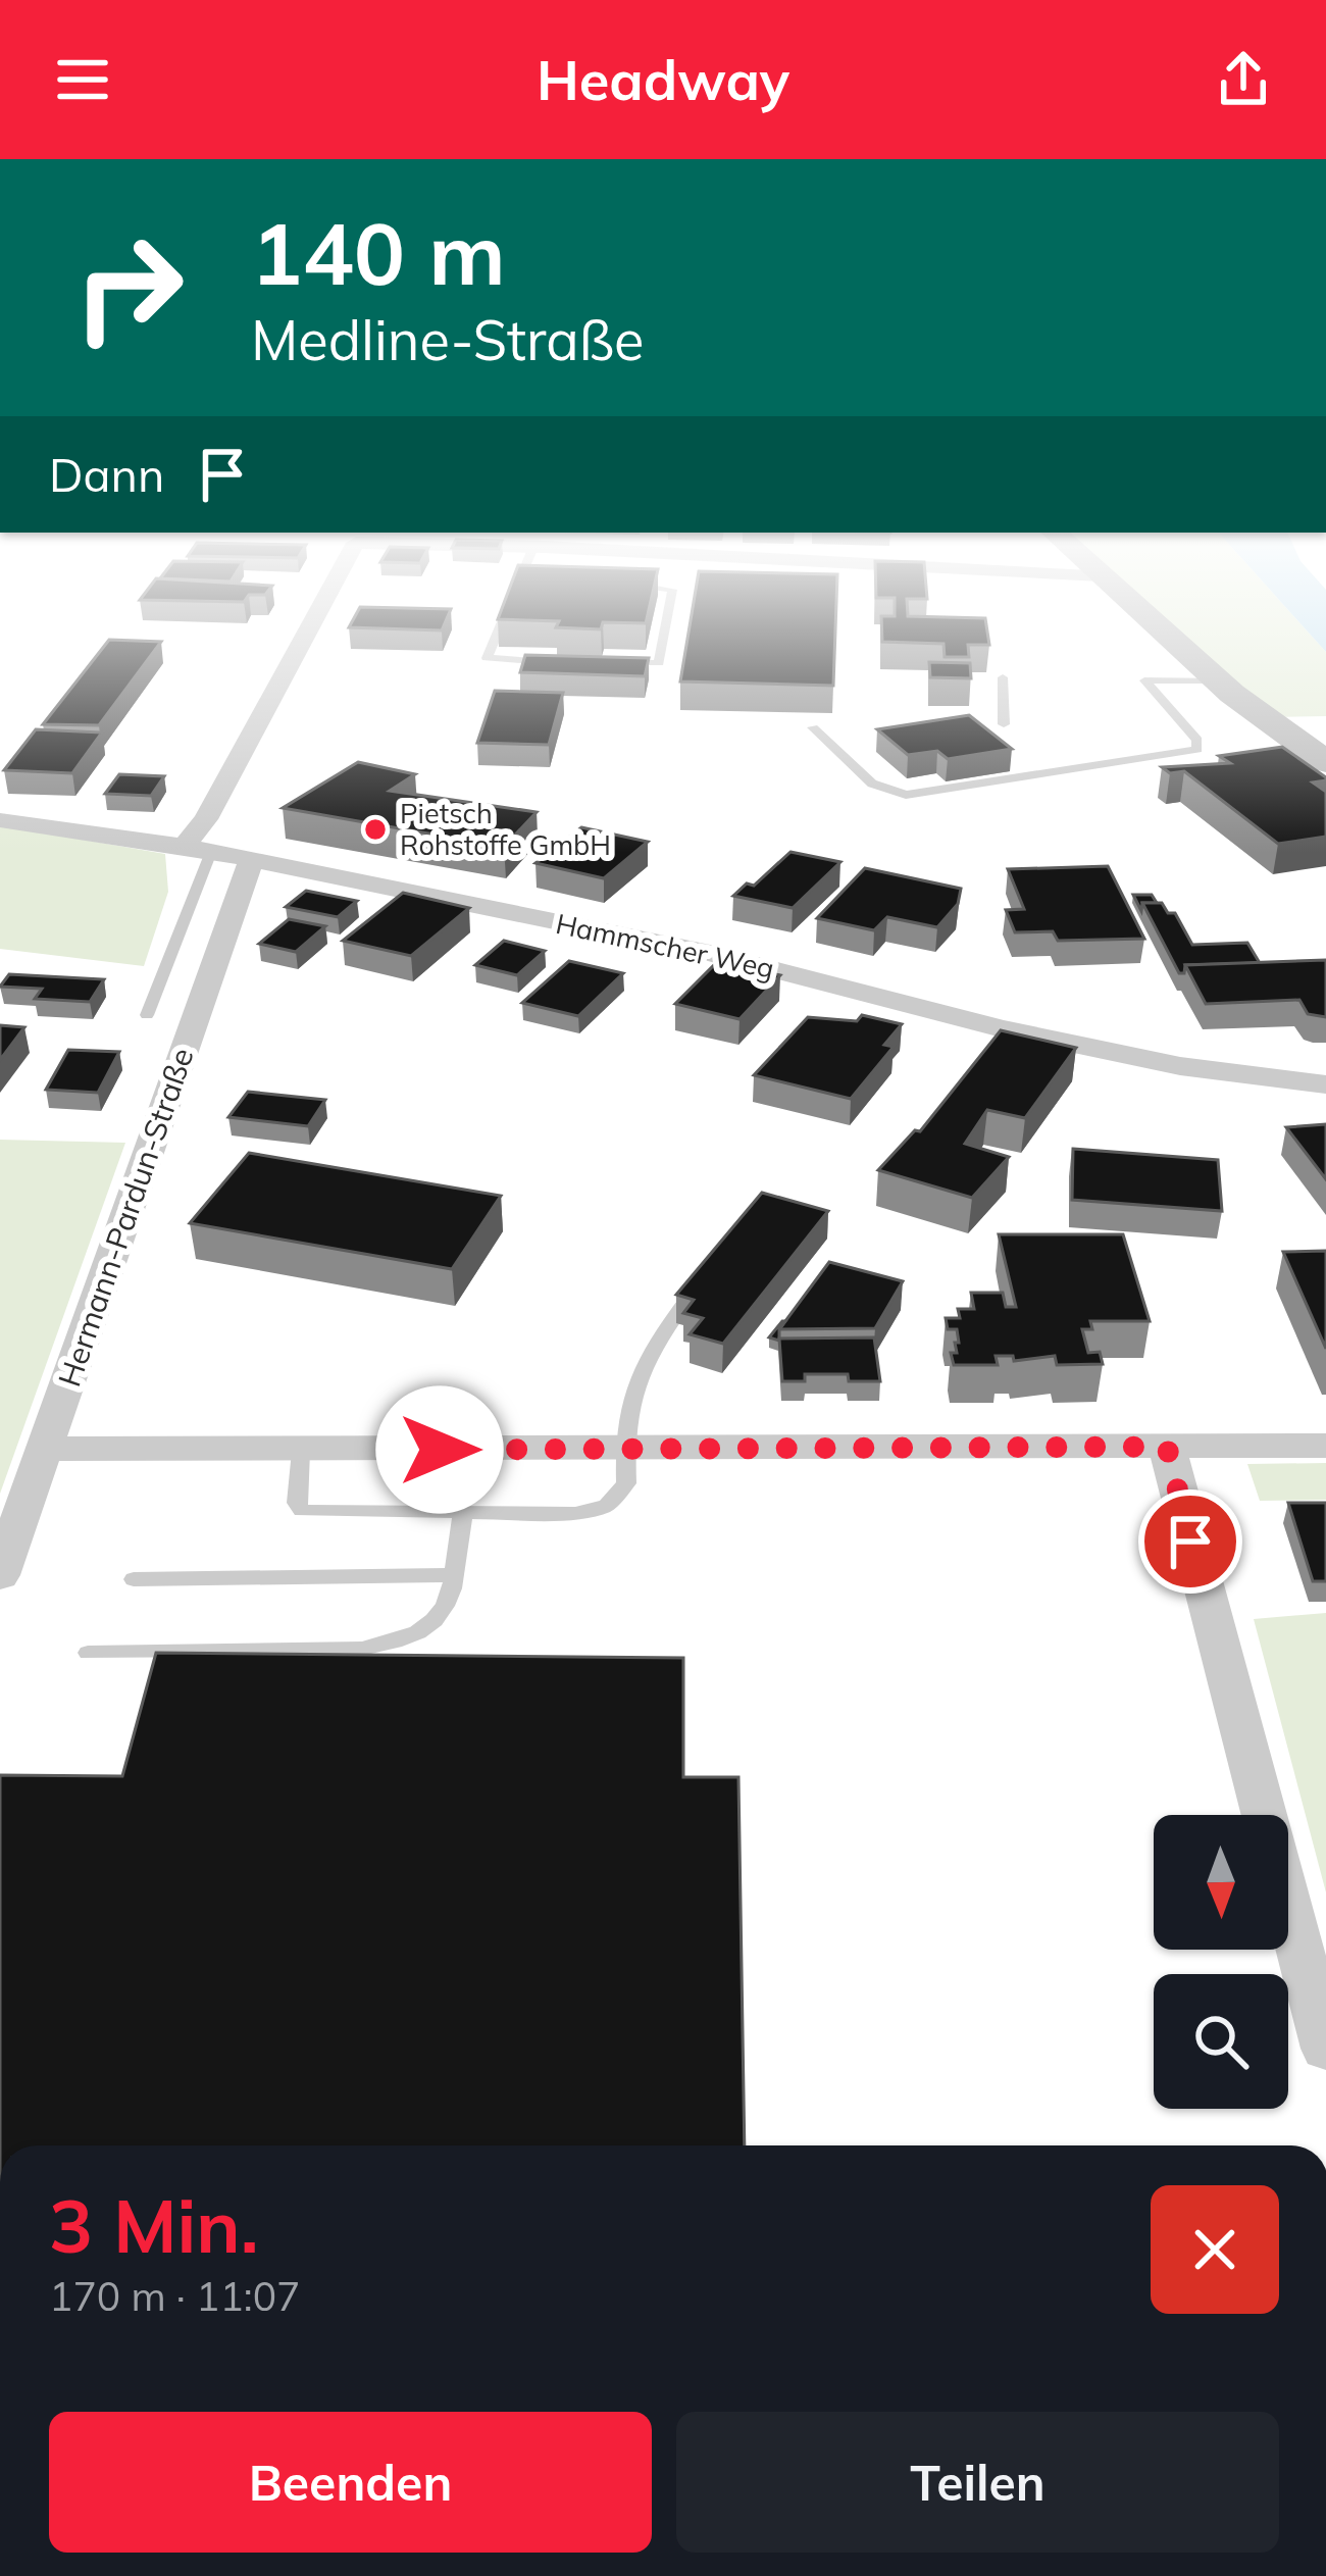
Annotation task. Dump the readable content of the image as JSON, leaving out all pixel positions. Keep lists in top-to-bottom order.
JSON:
{
  "streets": {
    "street": ["Hammscher Weg", "Hermann-Pardun-Straße"]
  },
  "crossings": [
    ["Hammscher Weg", "Hermann-Pardun-Straße"]
  ],
  "places": ["Pietsch Rohstoffe GmbH"],
  "north": "bottom",
  "page": {
    "header": "Headway",
    "turn": ["140 m", "Medline-Straße"],
    "then": "Dann",
    "heading": ["3 Min.", "170 m · 11:07"],
    "buttons": ["Beenden", "Teilen"]
  }
}
